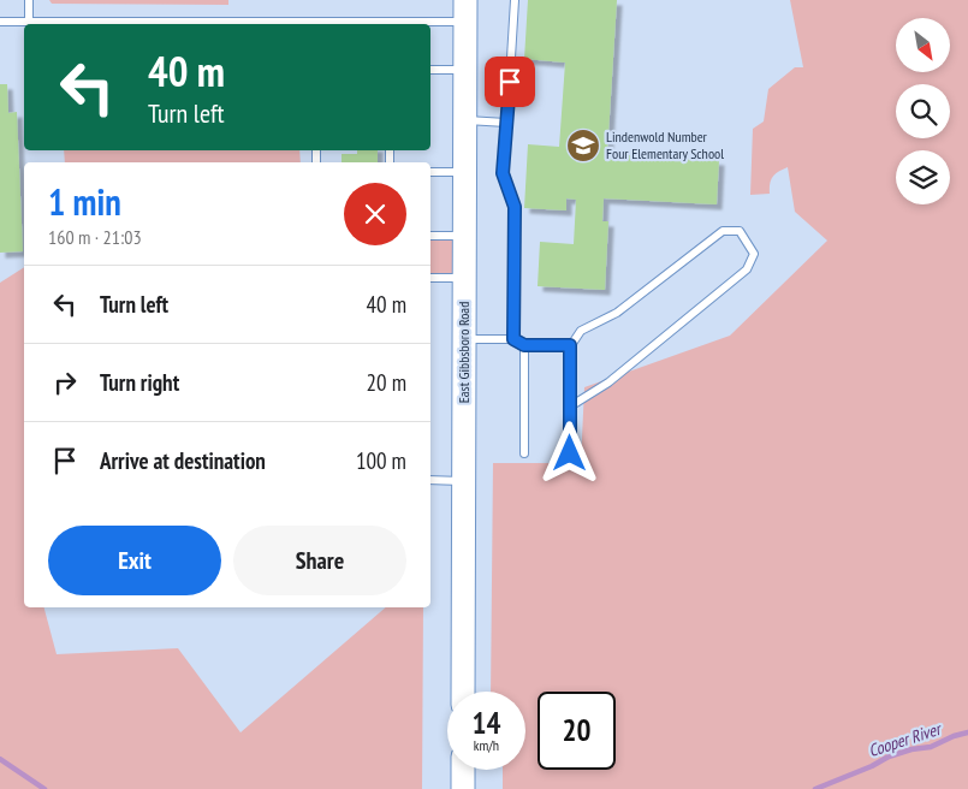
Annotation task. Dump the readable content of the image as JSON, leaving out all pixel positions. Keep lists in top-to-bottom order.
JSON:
{
  "streets": {
    "main road": ["East Gibbsboro Road"]
  },
  "water": ["Cooper River"],
  "places": {
    "school or university": ["Lindenwold Number Four Elementary School"]
  },
  "north": "bottom right",
  "page": {
    "turn": ["40 m", "Turn left"],
    "heading": ["1 min", "160 m · 21:03"],
    "list": [
      {
        "name": "Turn left",
        "value": "40 m"
      },
      {
        "name": "Turn right",
        "value": "20 m"
      },
      {
        "name": "Arrive at destination",
        "value": "100 m"
      }
    ],
    "buttons": ["Exit", "Share"],
    "speed": "14 km/h",
    "limit": "20"
  }
}
